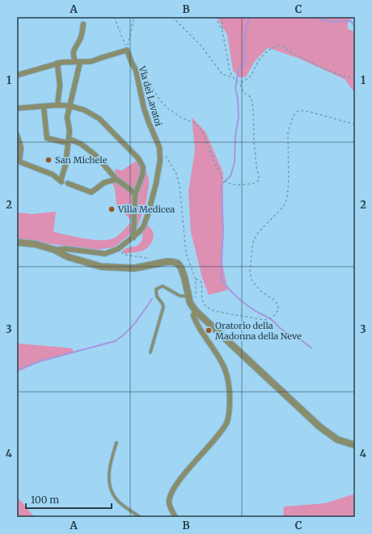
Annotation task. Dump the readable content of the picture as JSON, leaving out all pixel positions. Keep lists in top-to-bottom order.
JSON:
{
  "streets": {
    "street": ["Via dei Lavatoi"]
  },
  "places": ["San Michele", "Villa Medicea", "Oratorio della Madonna della Neve"],
  "scale_bar": "100 m",
  "grid": {
    "columns": ["A", "B", "C"],
    "rows": [
      "1",
      "2",
      "3",
      "4"
    ]
  }
}
